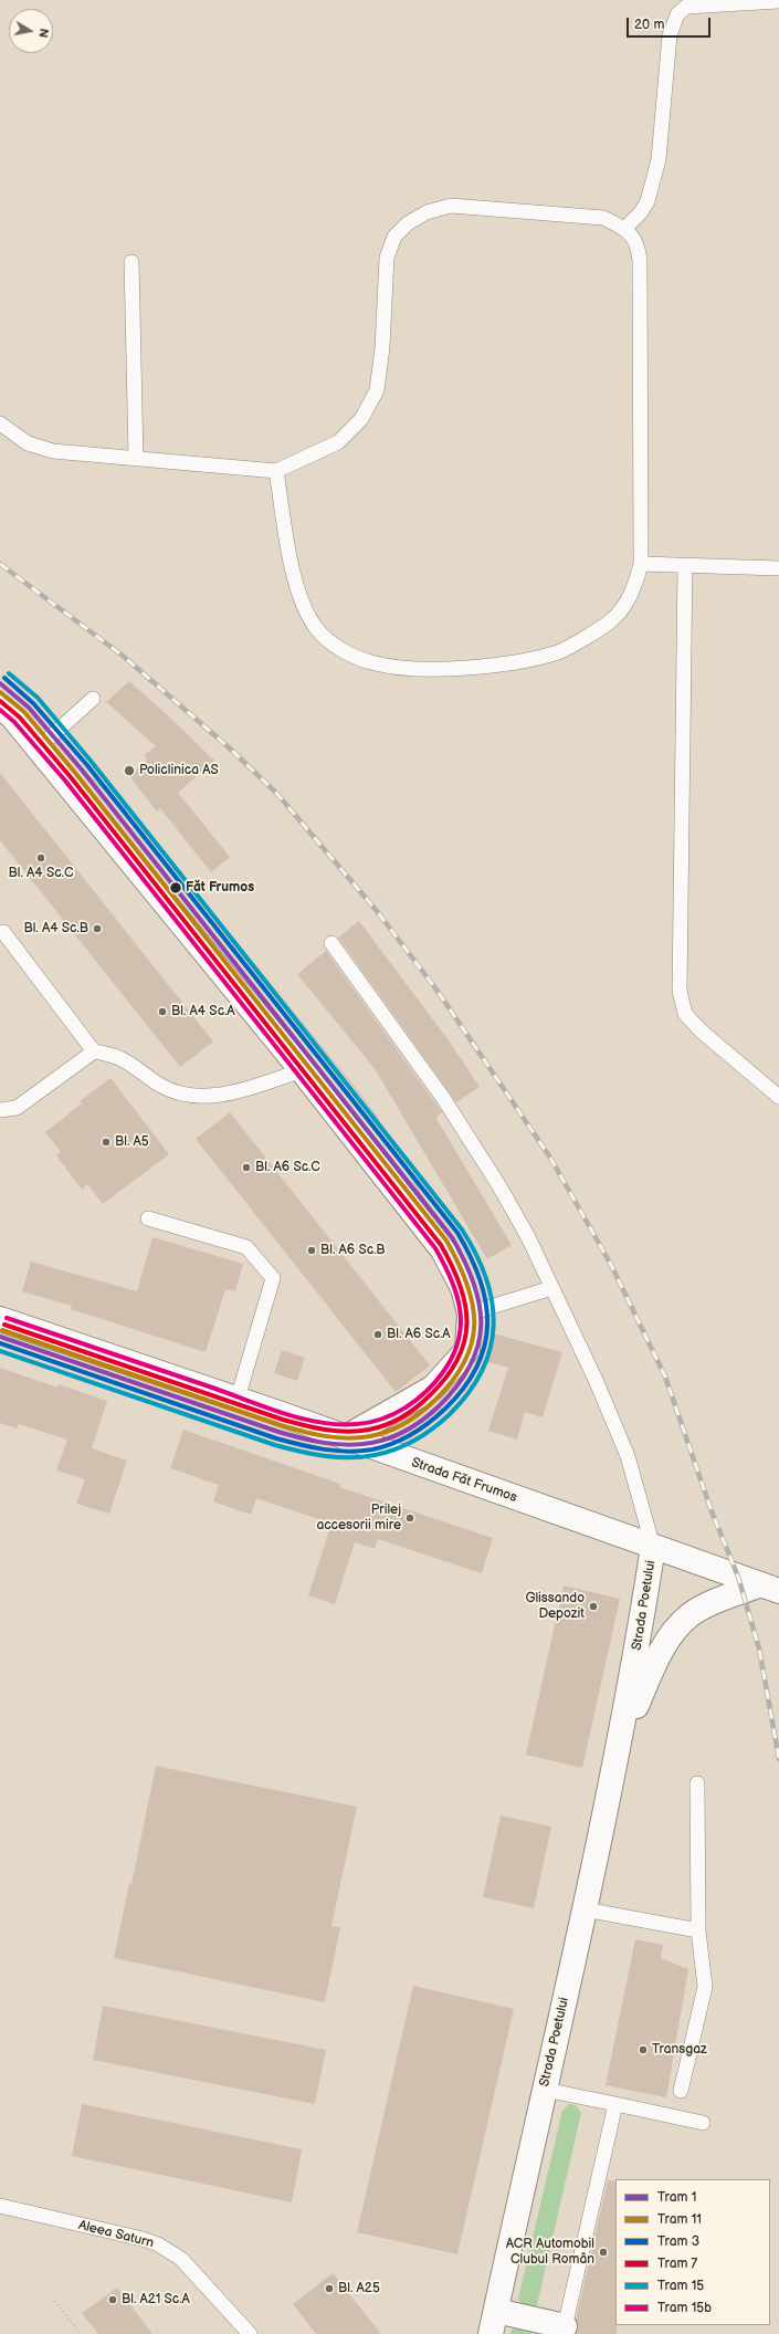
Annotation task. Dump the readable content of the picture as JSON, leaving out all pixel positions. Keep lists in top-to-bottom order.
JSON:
{
  "streets": {
    "street": ["Strada Făt Frumos", "Strada Poetului"],
    "lane": ["Aleea Saturn"]
  },
  "crossings": [
    ["Strada Făt Frumos", "Strada Poetului"]
  ],
  "places": [
    "Policlinica AS",
    "Bl. A4 Sc.C",
    "Făt Frumos",
    "Bl. A4 Sc.B",
    "Bl. A4 Sc.A",
    "Bl. A5",
    "Bl. A6 Sc.C",
    "Bl. A6 Sc.B",
    "Bl. A6 Sc.A",
    "Prilej accesorii mire",
    "Glissando Depozit",
    "Transgaz",
    "ACR Automobil Clubul Român",
    "Bl. A25",
    "Bl. A21 Sc.A"
  ],
  "lines": [
    "tram line 15",
    "tram line 3",
    "tram line 1",
    "tram line 11",
    "tram line 7",
    "tram line 15b"
  ],
  "legend": [
    "Tram 1",
    "Tram 11",
    "Tram 3",
    "Tram 7",
    "Tram 15",
    "Tram 15b"
  ],
  "scale_bar": "20 m",
  "north": "right"
}
